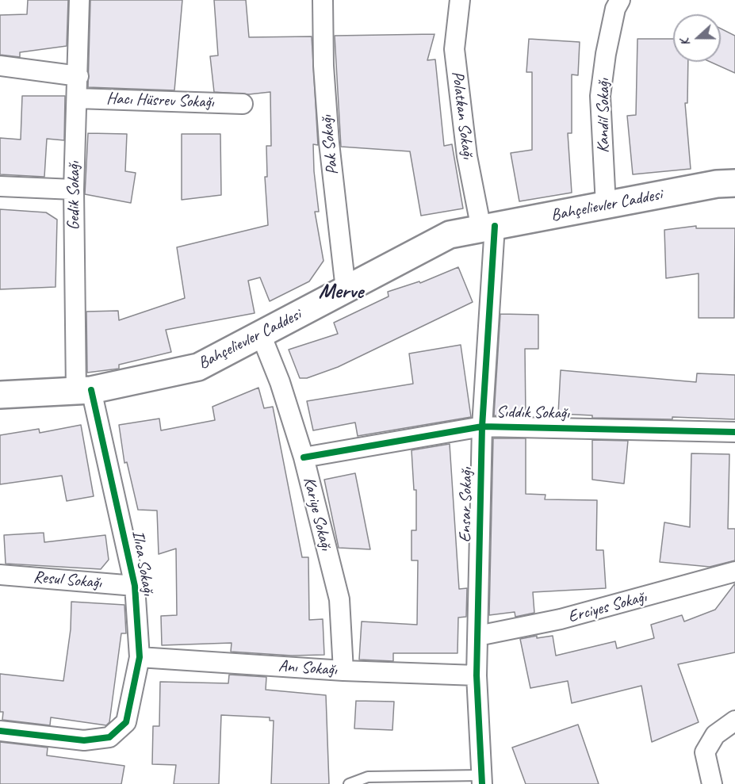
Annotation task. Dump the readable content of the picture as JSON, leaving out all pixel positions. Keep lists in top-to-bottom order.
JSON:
{
  "streets": {
    "main road": ["Bahçelievler Caddesi"],
    "street": [
      "Hacı Hüsrev Sokağı",
      "Polatkan Sokağı",
      "Kandil Sokağı",
      "Pak Sokağı",
      "Gedik Sokağı",
      "Sıddık Sokağı",
      "Ensar Sokağı",
      "Kariye Sokağı",
      "Ilıca Sokağı",
      "Resul Sokağı",
      "Erciyes Sokağı",
      "Anı Sokağı"
    ]
  },
  "crossings": [
    ["Hacı Hüsrev Sokağı", "Gedik Sokağı"],
    ["Polatkan Sokağı", "Bahçelievler Caddesi"],
    ["Polatkan Sokağı", "Ensar Sokağı"],
    ["Kandil Sokağı", "Bahçelievler Caddesi"],
    ["Pak Sokağı", "Bahçelievler Caddesi"],
    ["Gedik Sokağı", "Bahçelievler Caddesi"],
    ["Gedik Sokağı", "Ilıca Sokağı"],
    ["Bahçelievler Caddesi", "Ensar Sokağı"],
    ["Bahçelievler Caddesi", "Kariye Sokağı"],
    ["Bahçelievler Caddesi", "Ilıca Sokağı"],
    ["Sıddık Sokağı", "Ensar Sokağı"],
    ["Sıddık Sokağı", "Kariye Sokağı"],
    ["Ensar Sokağı", "Erciyes Sokağı"],
    ["Ensar Sokağı", "Anı Sokağı"],
    ["Kariye Sokağı", "Anı Sokağı"],
    ["Ilıca Sokağı", "Resul Sokağı"],
    ["Ilıca Sokağı", "Anı Sokağı"]
  ],
  "districts": ["Merve"],
  "north": "left"
}
